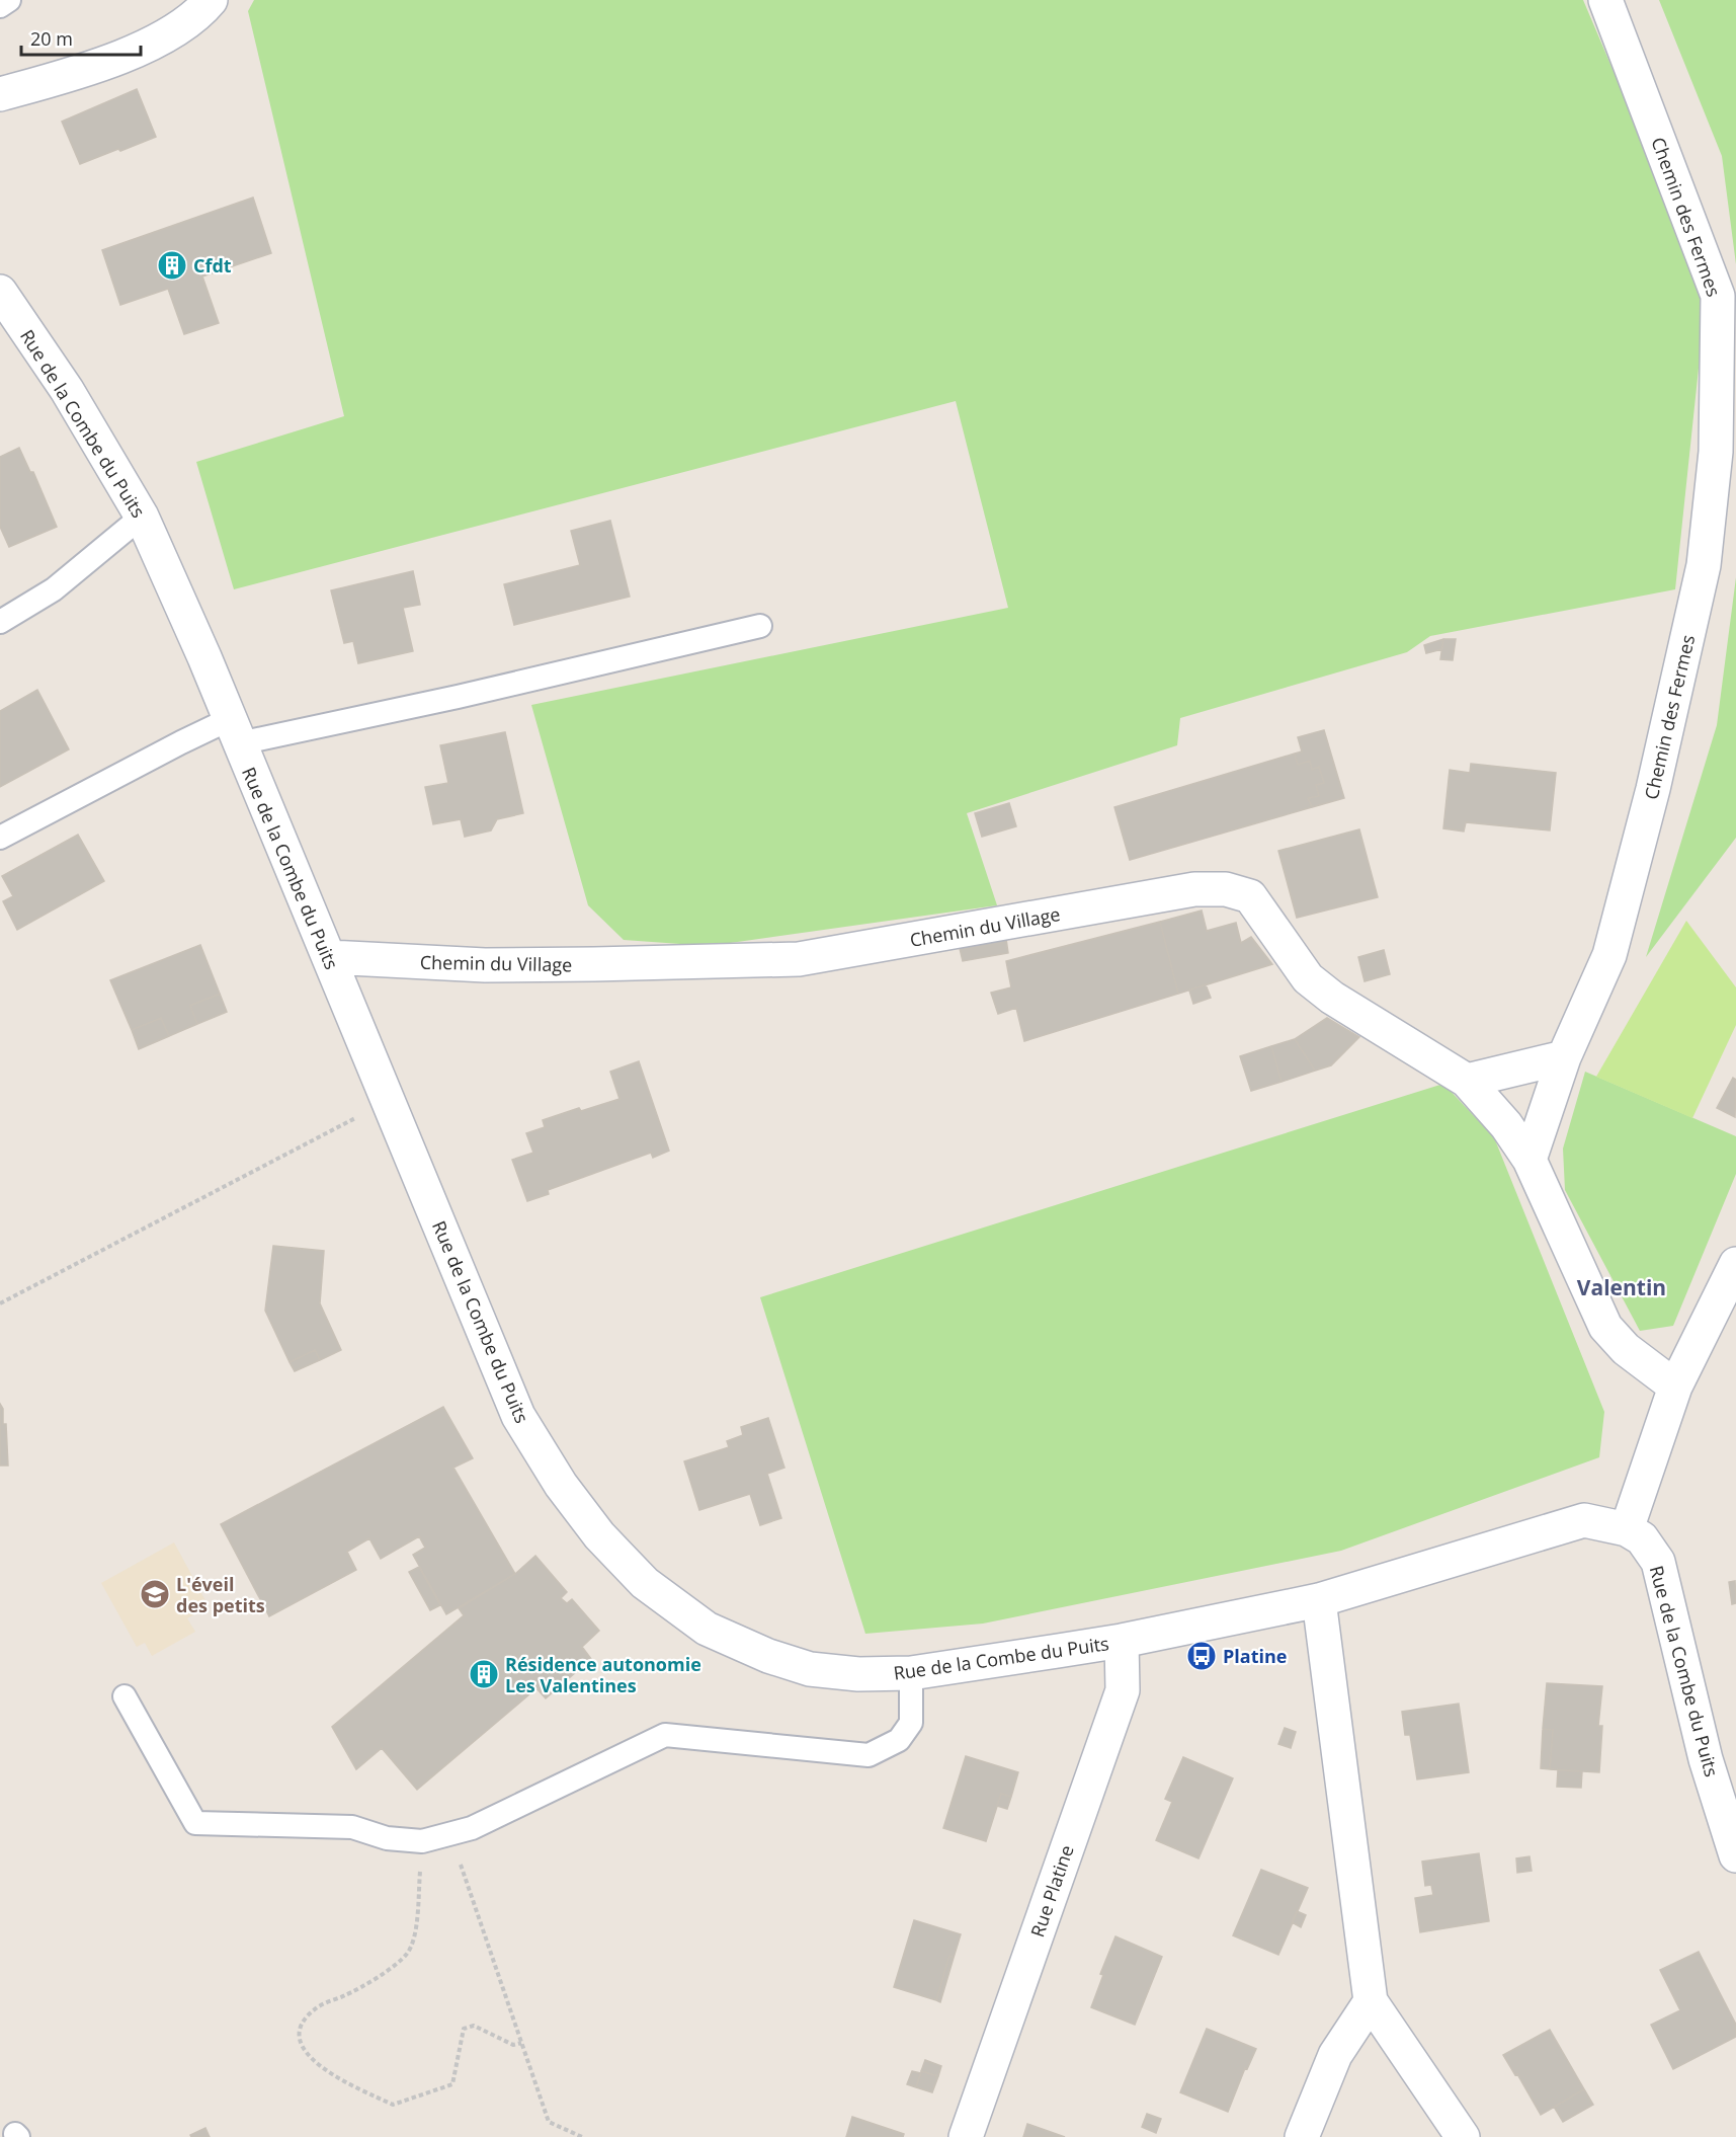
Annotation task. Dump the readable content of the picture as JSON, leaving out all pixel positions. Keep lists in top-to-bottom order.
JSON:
{
  "streets": {
    "street": [
      "Chemin des Fermes",
      "Rue de la Combe du Puits",
      "Chemin du Village",
      "Rue Platine"
    ]
  },
  "crossings": [
    ["Chemin des Fermes", "Chemin du Village"],
    ["Rue de la Combe du Puits", "Chemin du Village"],
    ["Rue de la Combe du Puits", "Rue Platine"]
  ],
  "districts": ["Valentin"],
  "places": {
    "building": ["Cfdt", "Résidence autonomie Les Valentines"],
    "school or university": ["L'éveil des petits"],
    "bus stop": ["Platine"]
  },
  "scale_bar": "20 m"
}
